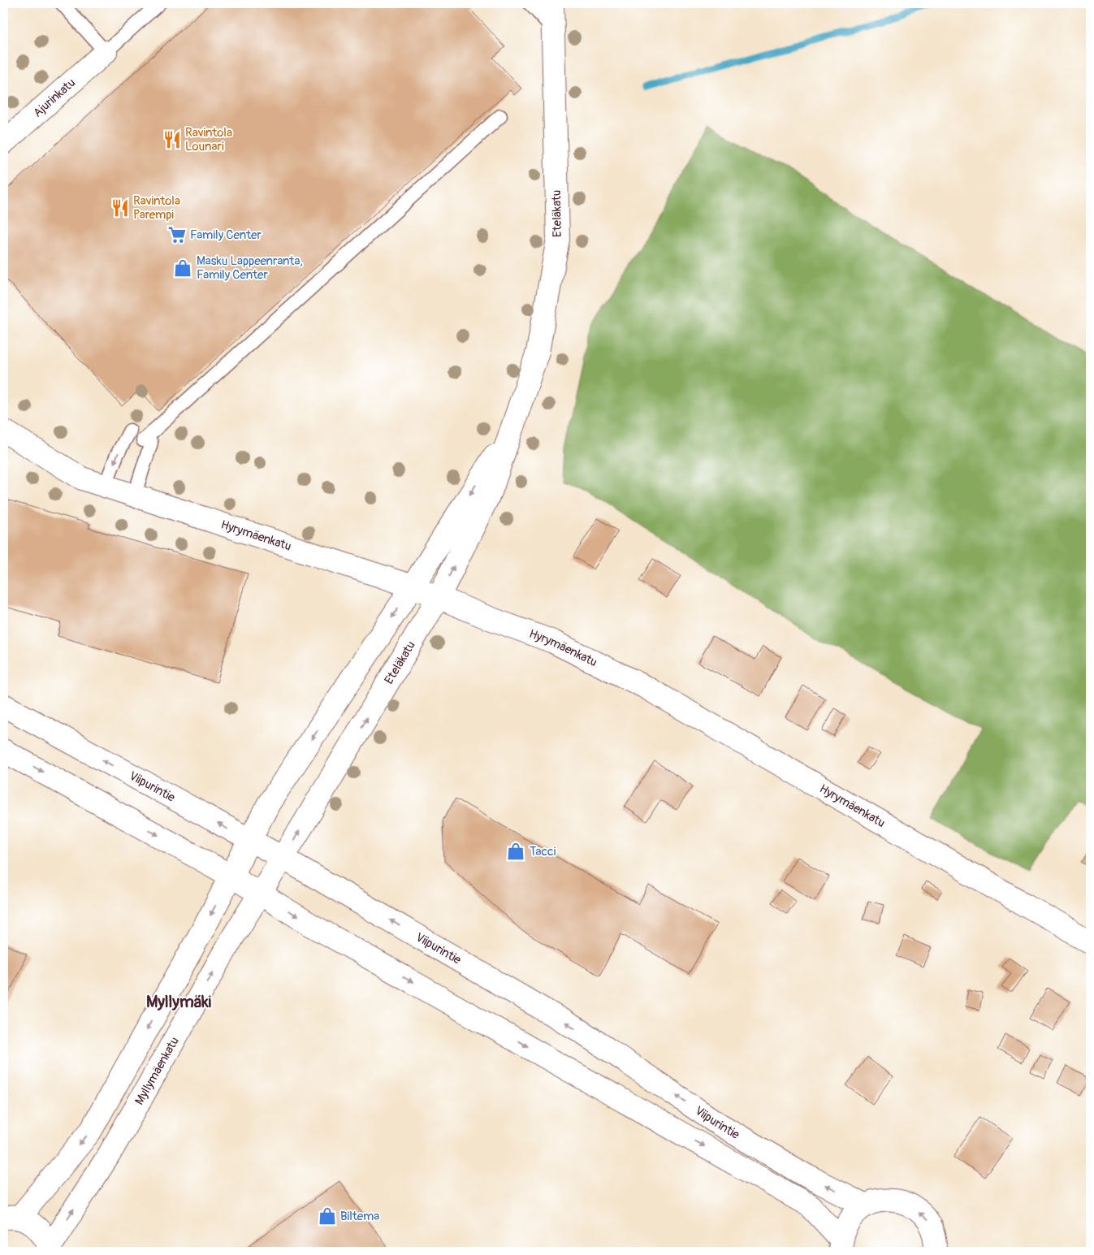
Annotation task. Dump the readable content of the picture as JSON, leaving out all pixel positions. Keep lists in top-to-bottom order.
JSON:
{
  "streets": {
    "main road": [
      "Ajurinkatu",
      "Eteläkatu",
      "Hyrymäenkatu",
      "Viipurintie",
      "Myllymäenkatu"
    ]
  },
  "crossings": [
    ["Eteläkatu", "Hyrymäenkatu"],
    ["Eteläkatu", "Viipurintie"],
    ["Eteläkatu", "Myllymäenkatu"]
  ],
  "districts": ["Myllymäki"],
  "places": {
    "restaurant": ["Ravintola Lounari", "Ravintola Parempi"],
    "supermarket": ["Family Center"],
    "shop": ["Masku Lappeenranta, Family Center", "Tacci", "Biltema"]
  }
}
